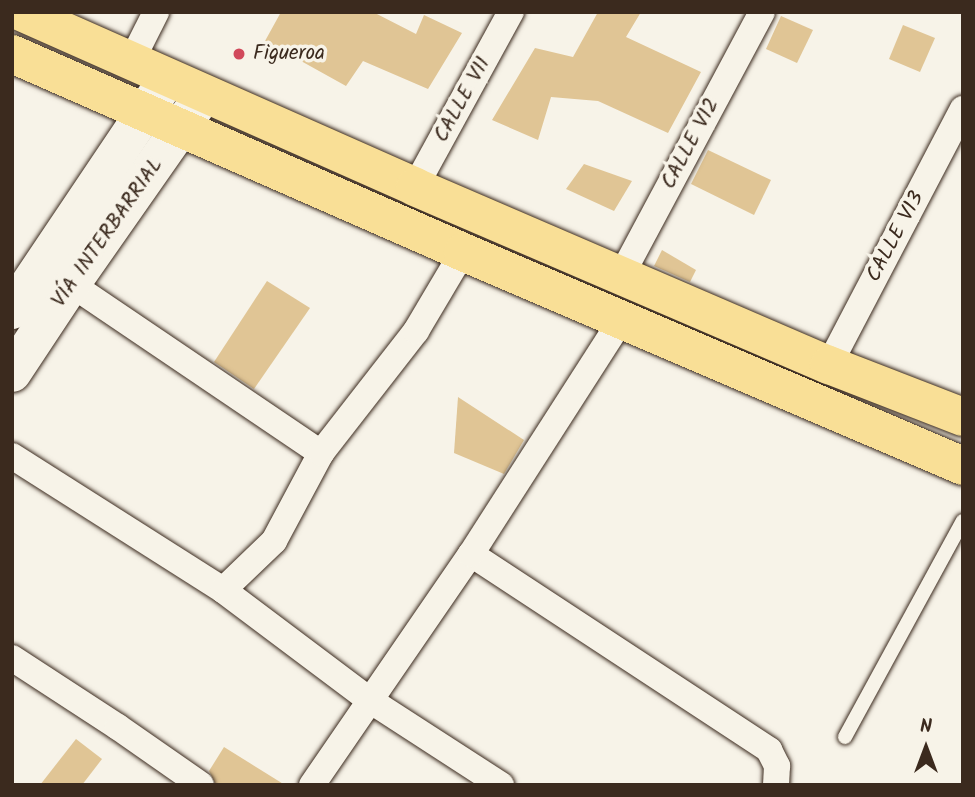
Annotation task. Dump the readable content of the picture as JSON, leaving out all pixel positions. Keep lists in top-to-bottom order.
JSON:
{
  "streets": {
    "main road": ["VÍA INTERBARRIAL"],
    "street": ["CALLE V11", "CALLE V12", "CALLE V13"]
  },
  "places": ["Figueroa"],
  "north": "top"
}
